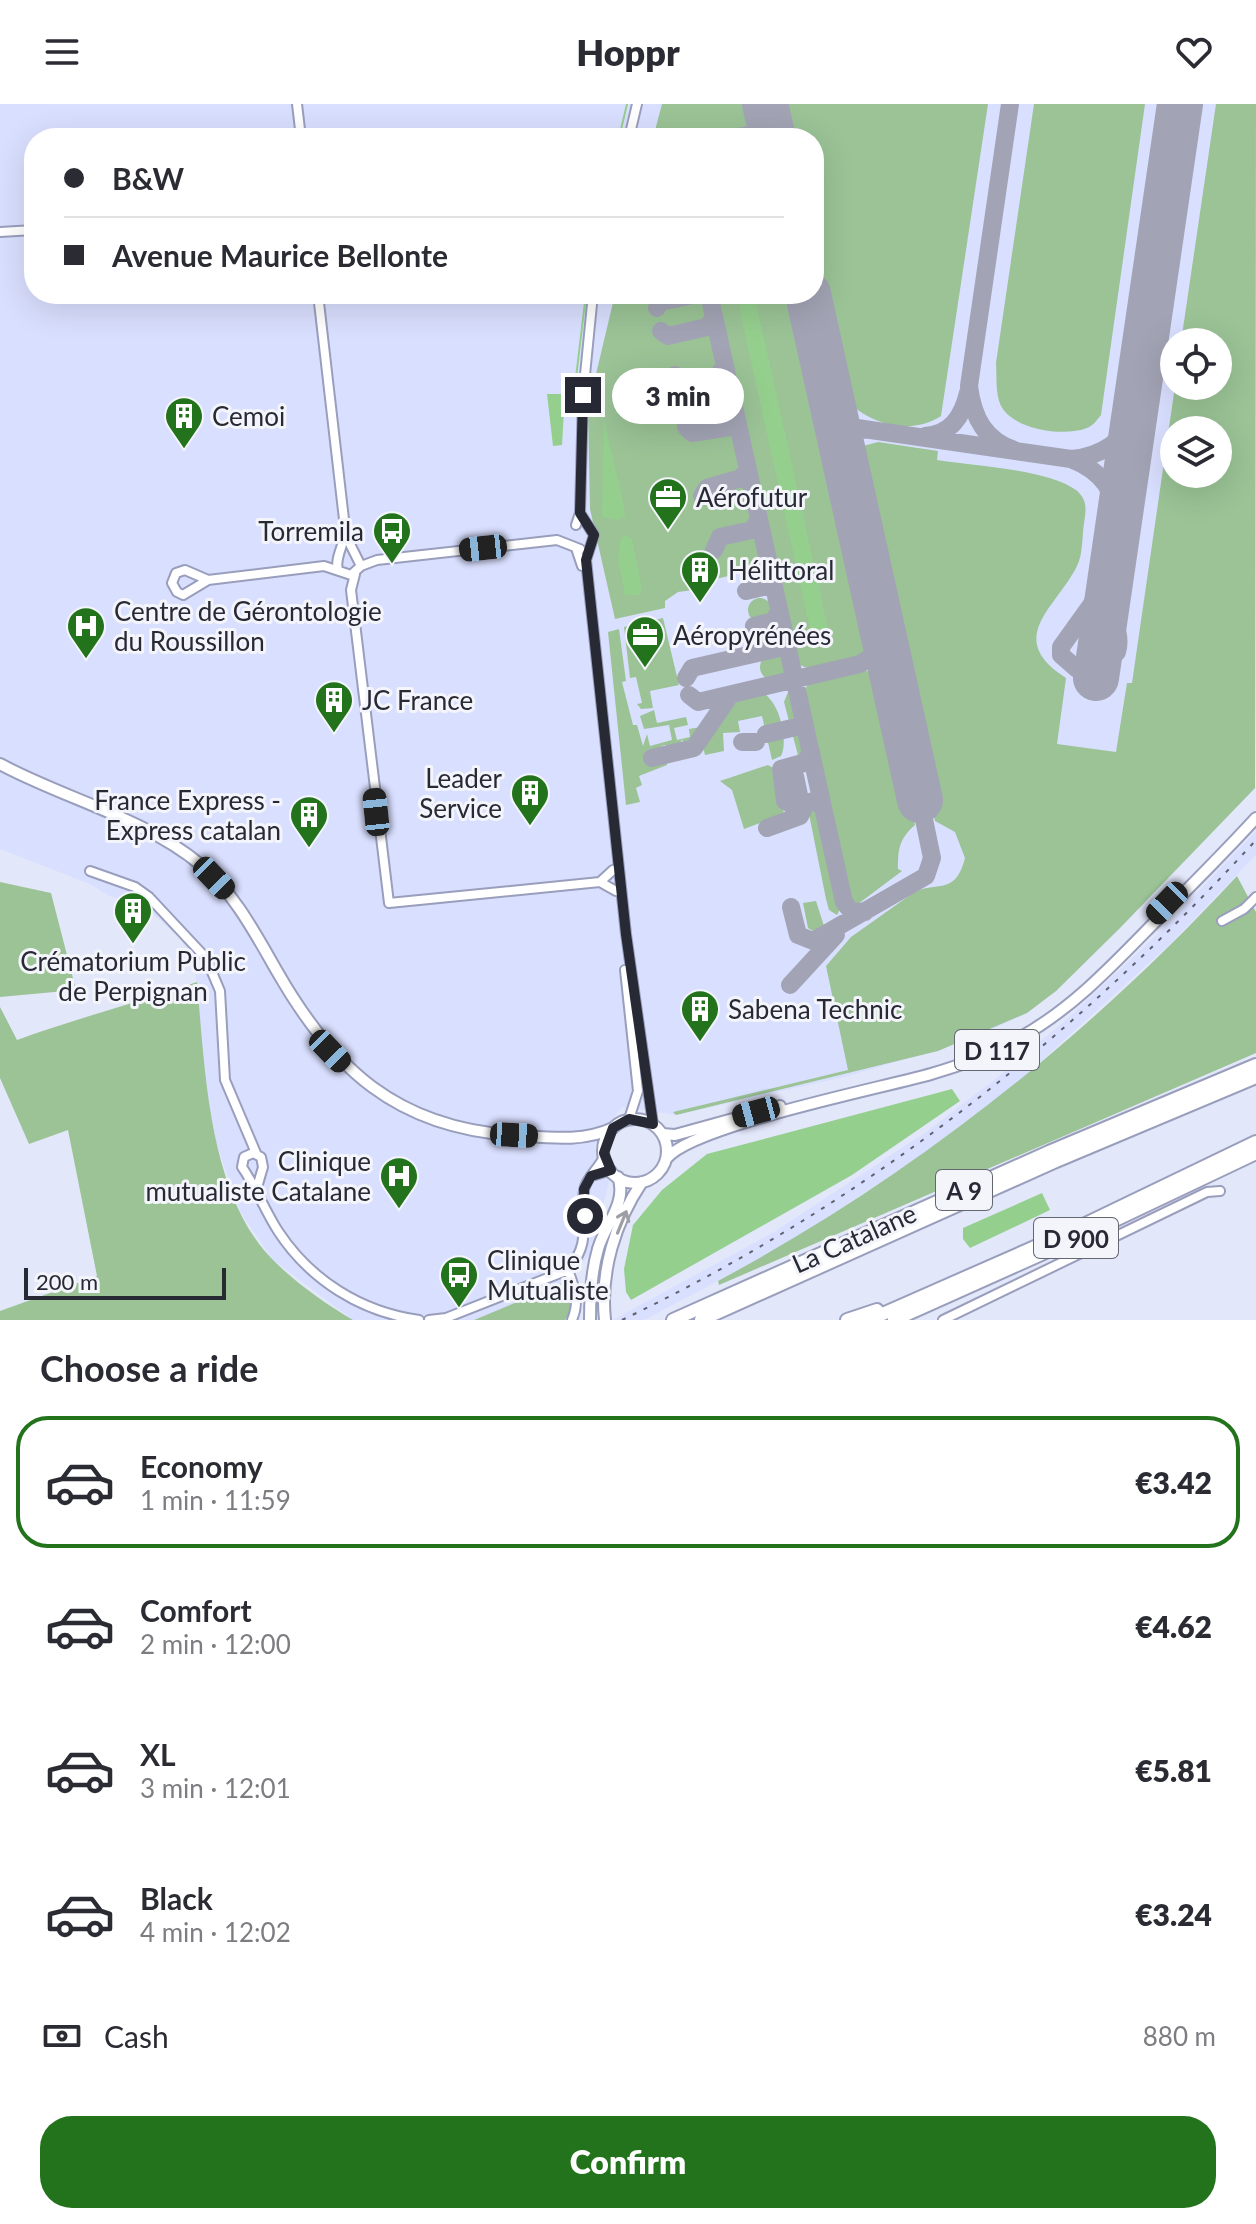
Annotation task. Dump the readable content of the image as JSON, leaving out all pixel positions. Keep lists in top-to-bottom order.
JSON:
{
  "streets": {
    "highway": ["A 9", "La Catalane", "D 900"],
    "main road": ["D 117"]
  },
  "places": {
    "building": [
      "Cemoi",
      "Hélittoral",
      "JC France",
      "Leader Service",
      "France Express - Express catalan",
      "Crématorium Public de Perpignan",
      "Sabena Technic"
    ],
    "office": ["Aérofutur", "Aéropyrénées"],
    "bus stop": ["Torremila", "Clinique Mutualiste"],
    "hospital": ["Centre de Gérontologie du Roussillon", "Clinique mutualiste Catalane"]
  },
  "scale_bar": "200 m",
  "page": {
    "header": "Hoppr",
    "banner": ["B&W", "Avenue Maurice Bellonte"],
    "bubble": "3 min",
    "scale": "200 m",
    "heading": "Choose a ride",
    "list": [
      {
        "name": "Economy",
        "note": "1 min · 11:59",
        "value": "€3.42"
      },
      {
        "name": "Comfort",
        "note": "2 min · 12:00",
        "value": "€4.62"
      },
      {
        "name": "XL",
        "note": "3 min · 12:01",
        "value": "€5.81"
      },
      {
        "name": "Black",
        "note": "4 min · 12:02",
        "value": "€3.24"
      }
    ],
    "pay": ["Cash", "880 m"],
    "buttons": "Confirm"
  }
}
